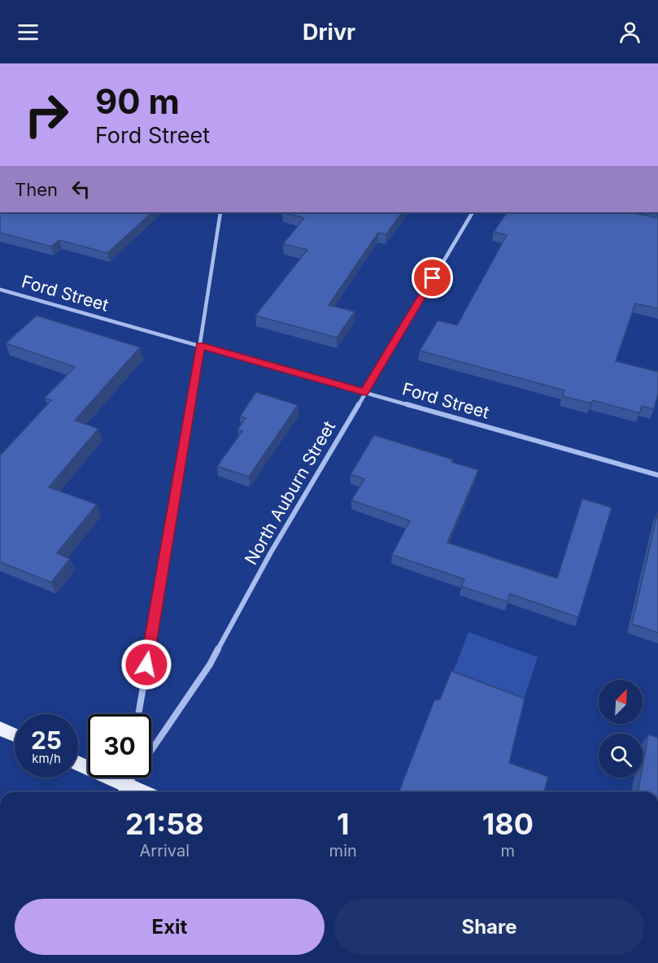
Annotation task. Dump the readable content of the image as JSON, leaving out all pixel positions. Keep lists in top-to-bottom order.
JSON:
{
  "streets": {
    "street": ["Ford Street", "North Auburn Street"]
  },
  "crossings": [
    ["Ford Street", "North Auburn Street"]
  ],
  "north": "top right",
  "page": {
    "header": "Drivr",
    "turn": ["90 m", "Ford Street"],
    "then": "Then",
    "speed": "25 km/h",
    "limit": "30",
    "eta": [
      "21:58",
      "Arrival",
      "1",
      "min",
      "180",
      "m"
    ],
    "buttons": ["Exit", "Share"]
  }
}
